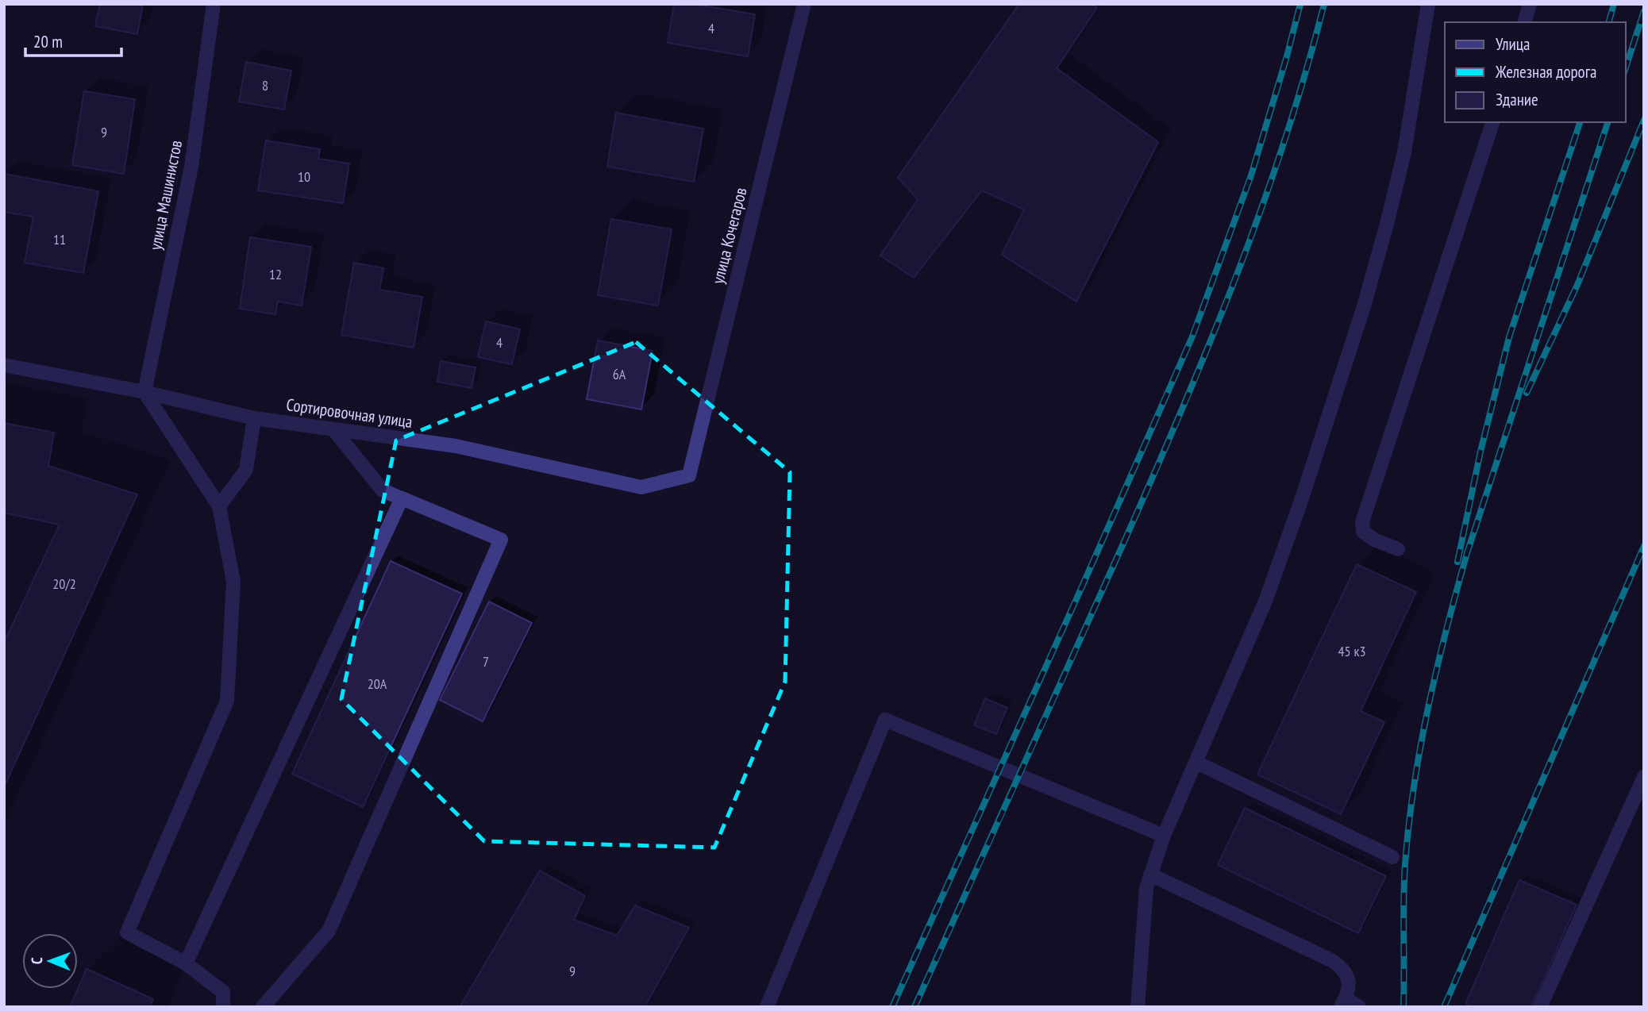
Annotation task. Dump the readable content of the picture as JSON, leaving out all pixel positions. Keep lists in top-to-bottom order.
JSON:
{
  "streets": {
    "street": ["улица Машинистов", "улица Кочегаров", "Сортировочная улица"]
  },
  "crossings": [
    ["улица Машинистов", "Сортировочная улица"],
    ["улица Кочегаров", "Сортировочная улица"]
  ],
  "house_numbers": [
    "4",
    "8",
    "9",
    "10",
    "11",
    "12",
    "4",
    "6А",
    "20/2",
    "45 к3",
    "7",
    "20А",
    "9"
  ],
  "legend": ["Улица", "Железная дорога", "Здание"],
  "scale_bar": "20 m",
  "north": "left"
}
